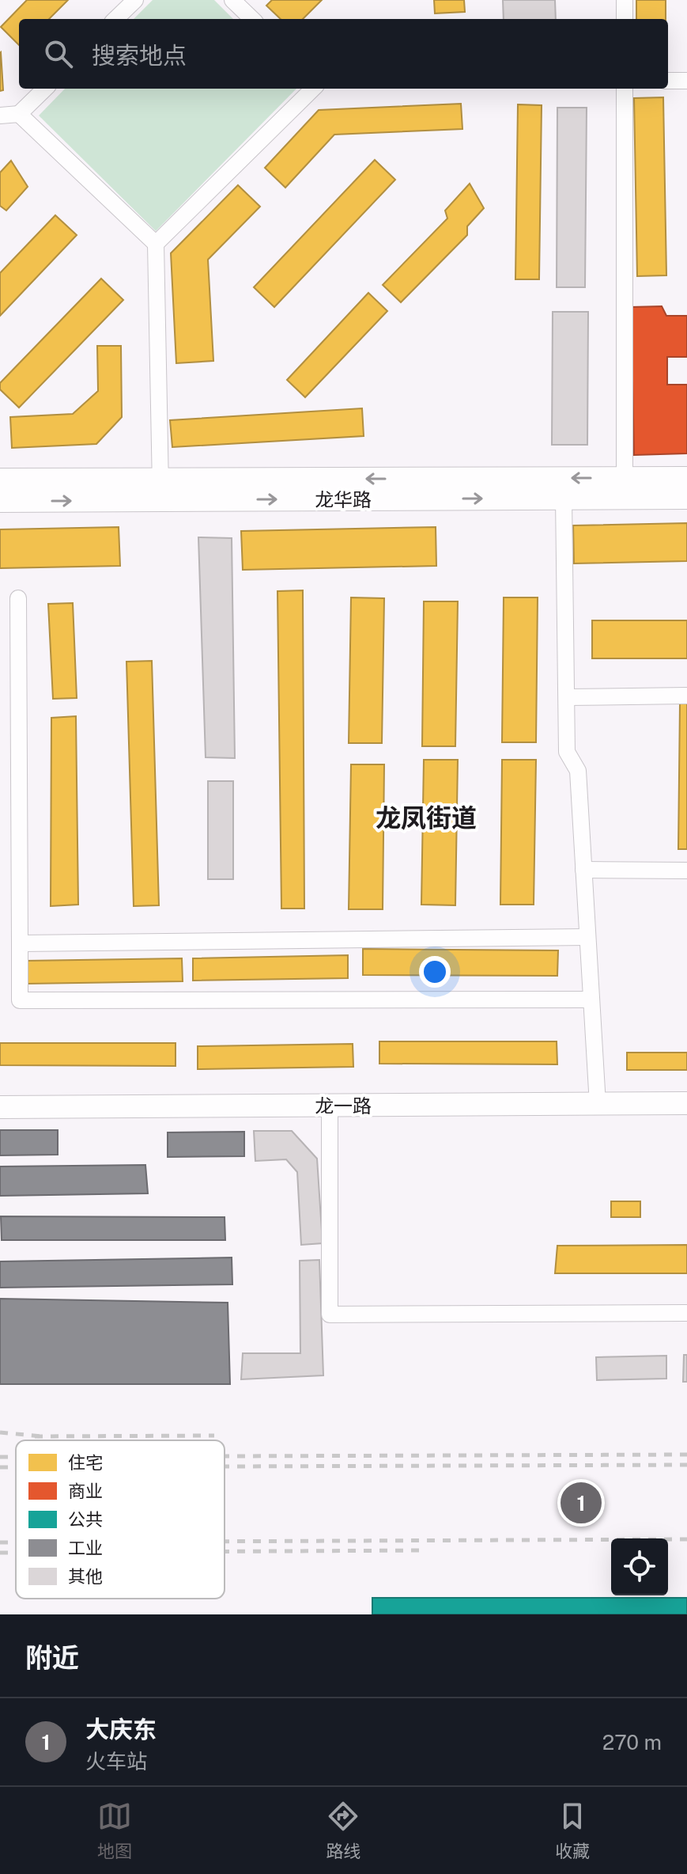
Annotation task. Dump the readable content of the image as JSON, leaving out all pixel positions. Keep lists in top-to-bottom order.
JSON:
{
  "streets": {
    "main road": ["龙华路", "龙一路"]
  },
  "districts": ["龙凤街道"],
  "legend": [
    "住宅",
    "商业",
    "公共",
    "工业",
    "其他"
  ],
  "page": {
    "search": "搜索地点",
    "pins": "1",
    "heading": "附近",
    "list": [
      {
        "mark": "1",
        "name": "大庆东",
        "note": "火车站",
        "value": "270 m"
      }
    ],
    "nav": ["地图", "路线", "收藏"]
  }
}
